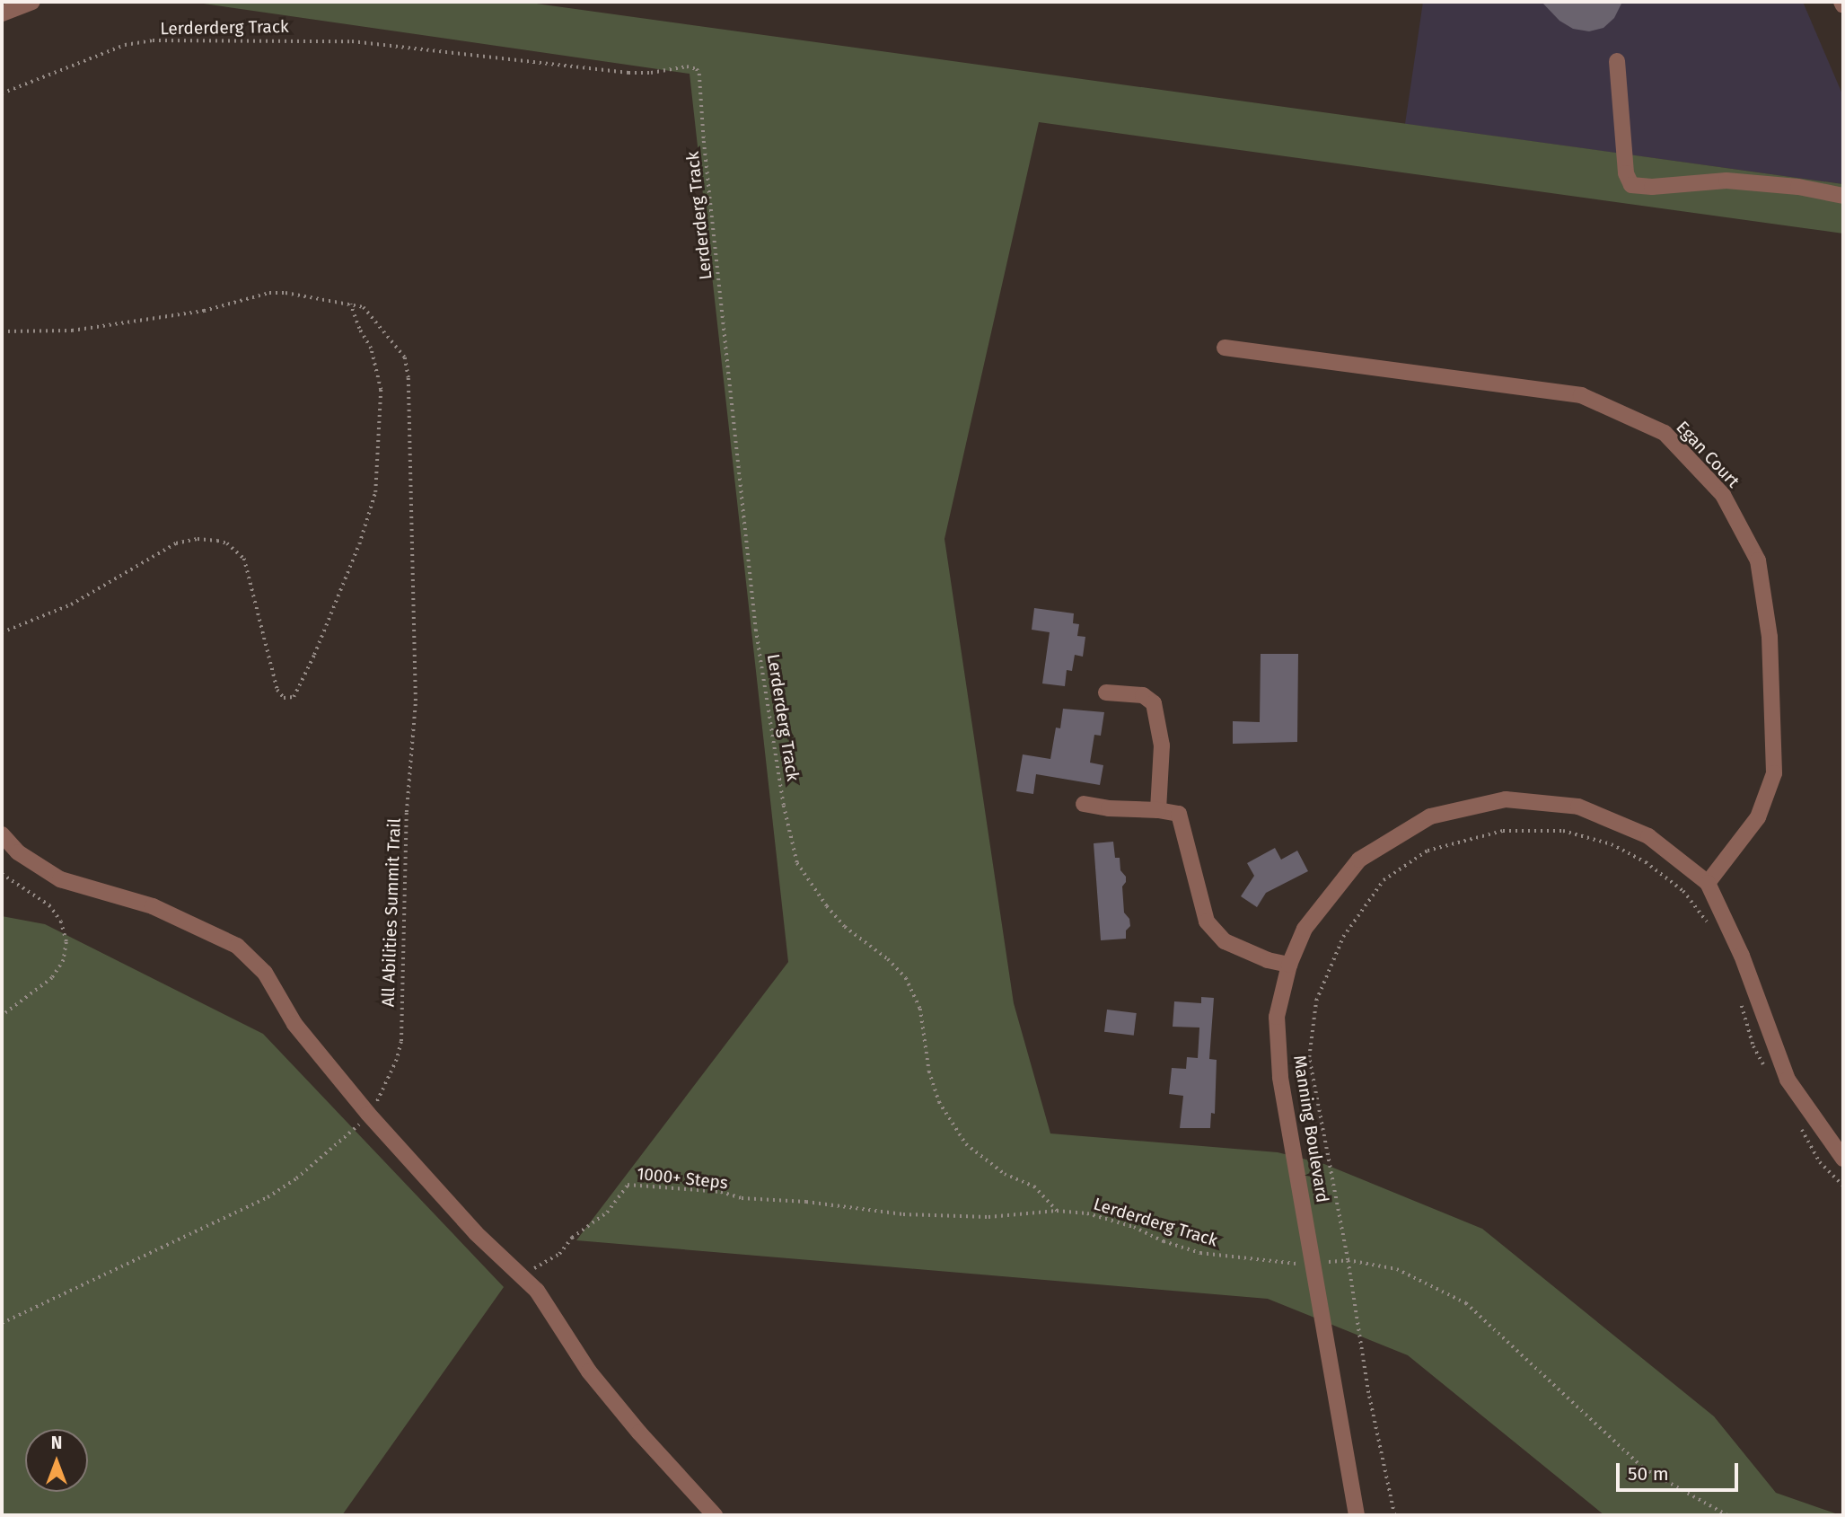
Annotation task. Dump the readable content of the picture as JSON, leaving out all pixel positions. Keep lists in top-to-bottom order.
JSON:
{
  "streets": {
    "street": ["Egan Court", "Manning Boulevard"],
    "path": ["Lerderderg Track", "All Abilities Summit Trail", "1000+ Steps"]
  },
  "crossings": [
    ["Lerderderg Track", "Manning Boulevard"],
    ["Lerderderg Track", "1000+ Steps"],
    ["Egan Court", "Manning Boulevard"]
  ],
  "scale_bar": "50 m",
  "north": "top"
}
